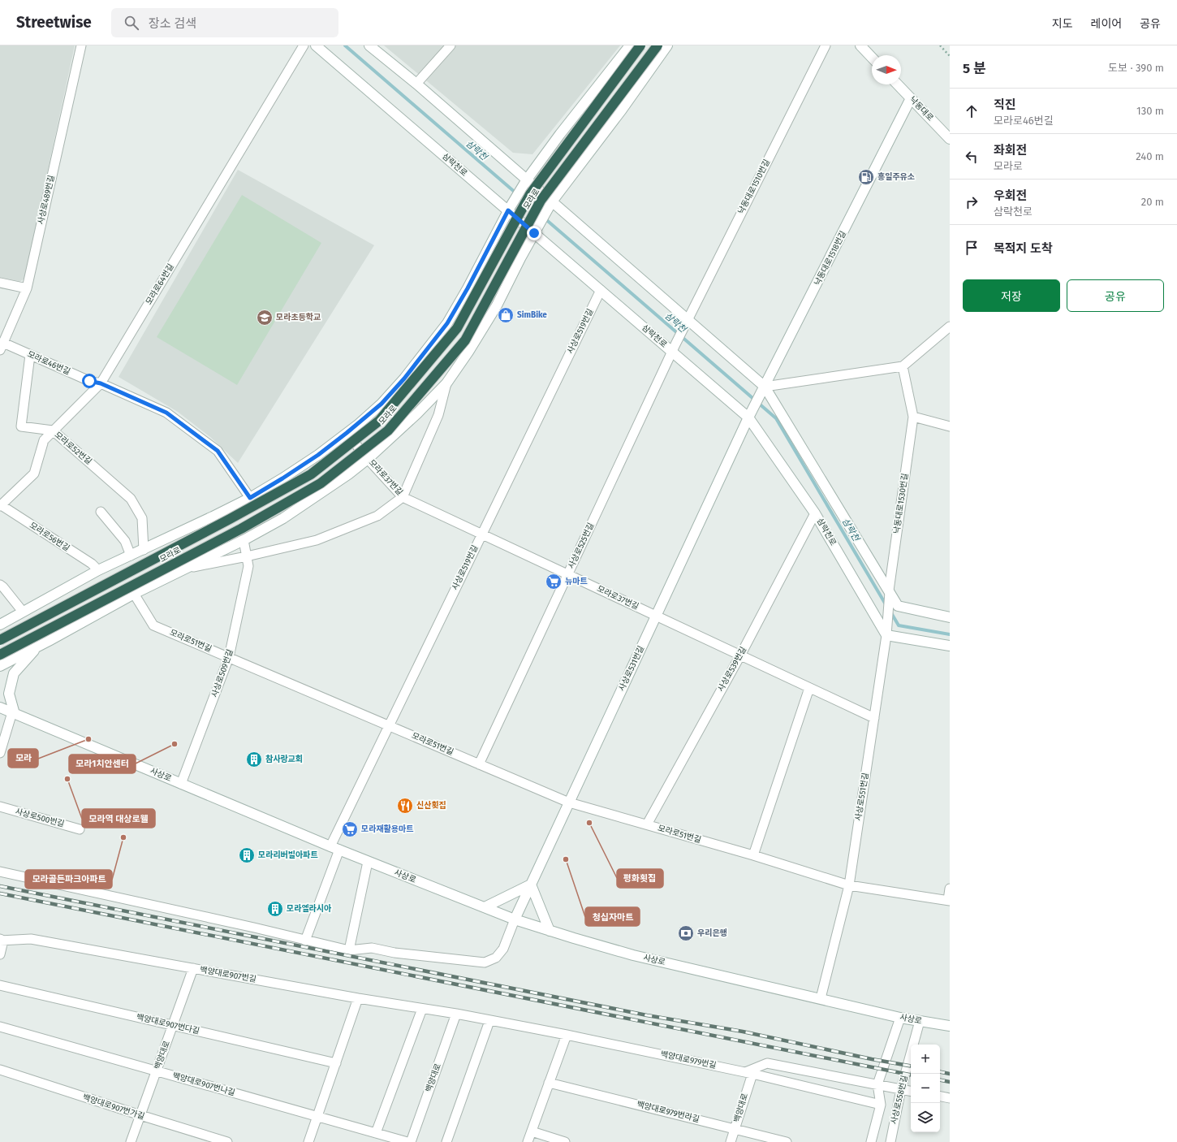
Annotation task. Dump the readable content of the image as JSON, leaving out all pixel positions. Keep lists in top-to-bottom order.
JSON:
{
  "streets": {
    "highway": ["모라로"],
    "main road": [
      "낙동대로",
      "삼락천로",
      "낙동대로1518번길",
      "사상로531번길",
      "사상로"
    ],
    "street": [
      "낙동대로1510번길",
      "사상로489번길",
      "모라로64번길",
      "사상로519번길",
      "모라로46번길",
      "모라로52번길",
      "모라로37번길",
      "낙동대로1530번길",
      "모라로56번길",
      "사상로525번길",
      "모라로51번길",
      "사상로539번길",
      "사상로509번길",
      "사상로551번길",
      "사상로500번길",
      "백양대로907번길",
      "백양대로907번다길",
      "백양대로",
      "백양대로979번길",
      "백양대로907번나길",
      "사상로558번길",
      "백양대로907번가길",
      "백양대로979번라길"
    ]
  },
  "crossings": [
    ["낙동대로", "낙동대로1518번길"],
    ["삼락천로", "모라로"],
    ["삼락천로", "낙동대로1518번길"],
    ["삼락천로", "사상로519번길"],
    ["삼락천로", "사상로525번길"],
    ["삼락천로", "사상로531번길"],
    ["삼락천로", "사상로539번길"],
    ["삼락천로", "사상로551번길"],
    ["낙동대로1510번길", "사상로525번길"],
    ["모라로", "모라로46번길"],
    ["모라로", "모라로52번길"],
    ["모라로", "모라로37번길"],
    ["모라로", "모라로56번길"],
    ["사상로489번길", "모라로46번길"],
    ["낙동대로1518번길", "사상로531번길"],
    ["모라로64번길", "모라로46번길"],
    ["모라로64번길", "모라로52번길"],
    ["모라로64번길", "모라로56번길"],
    ["사상로519번길", "모라로37번길"],
    ["사상로519번길", "모라로51번길"],
    ["사상로519번길", "사상로"],
    ["모라로46번길", "모라로52번길"],
    ["모라로37번길", "사상로525번길"],
    ["모라로37번길", "사상로531번길"],
    ["모라로37번길", "사상로539번길"],
    ["모라로37번길", "사상로551번길"],
    ["낙동대로1530번길", "사상로551번길"],
    ["사상로525번길", "모라로51번길"],
    ["모라로51번길", "사상로531번길"],
    ["모라로51번길", "사상로539번길"],
    ["모라로51번길", "사상로509번길"],
    ["모라로51번길", "사상로551번길"],
    ["사상로531번길", "사상로"],
    ["사상로509번길", "사상로"],
    ["사상로", "사상로551번길"],
    ["사상로", "사상로558번길"],
    ["백양대로907번길", "백양대로"],
    ["백양대로907번길", "백양대로979번길"],
    ["백양대로907번다길", "백양대로"],
    ["백양대로", "백양대로979번길"],
    ["백양대로", "백양대로907번나길"],
    ["백양대로", "백양대로907번가길"],
    ["백양대로", "백양대로979번라길"]
  ],
  "water": ["삼락천"],
  "places": {
    "fuel station": ["흥일주유소"],
    "shop": ["SimBike"],
    "school or university": ["모라초등학교"],
    "supermarket": ["뉴마트", "모라재활용마트"],
    "other": [
      "모라",
      "모라1치안센터",
      "모라역 대상로웰",
      "평화횟집",
      "모라골든파크아파트",
      "청십자마트"
    ],
    "building": ["참사랑교회", "모라리버빌아파트", "모라엘라시아"],
    "restaurant": ["신산횟집"],
    "bank": ["우리은행"]
  },
  "north": "right",
  "page": {
    "header": "Streetwise",
    "search": "장소 검색",
    "nav": ["지도", "레이어", "공유"],
    "heading": ["5 분", "도보 · 390 m"],
    "list": [
      ["직진", "모라로46번길", "130 m"],
      ["좌회전", "모라로", "240 m"],
      ["우회전", "삼락천로", "20 m"],
      "목적지 도착"
    ],
    "buttons": ["저장", "공유"],
    "map_buttons": ["+", "−"]
  }
}
